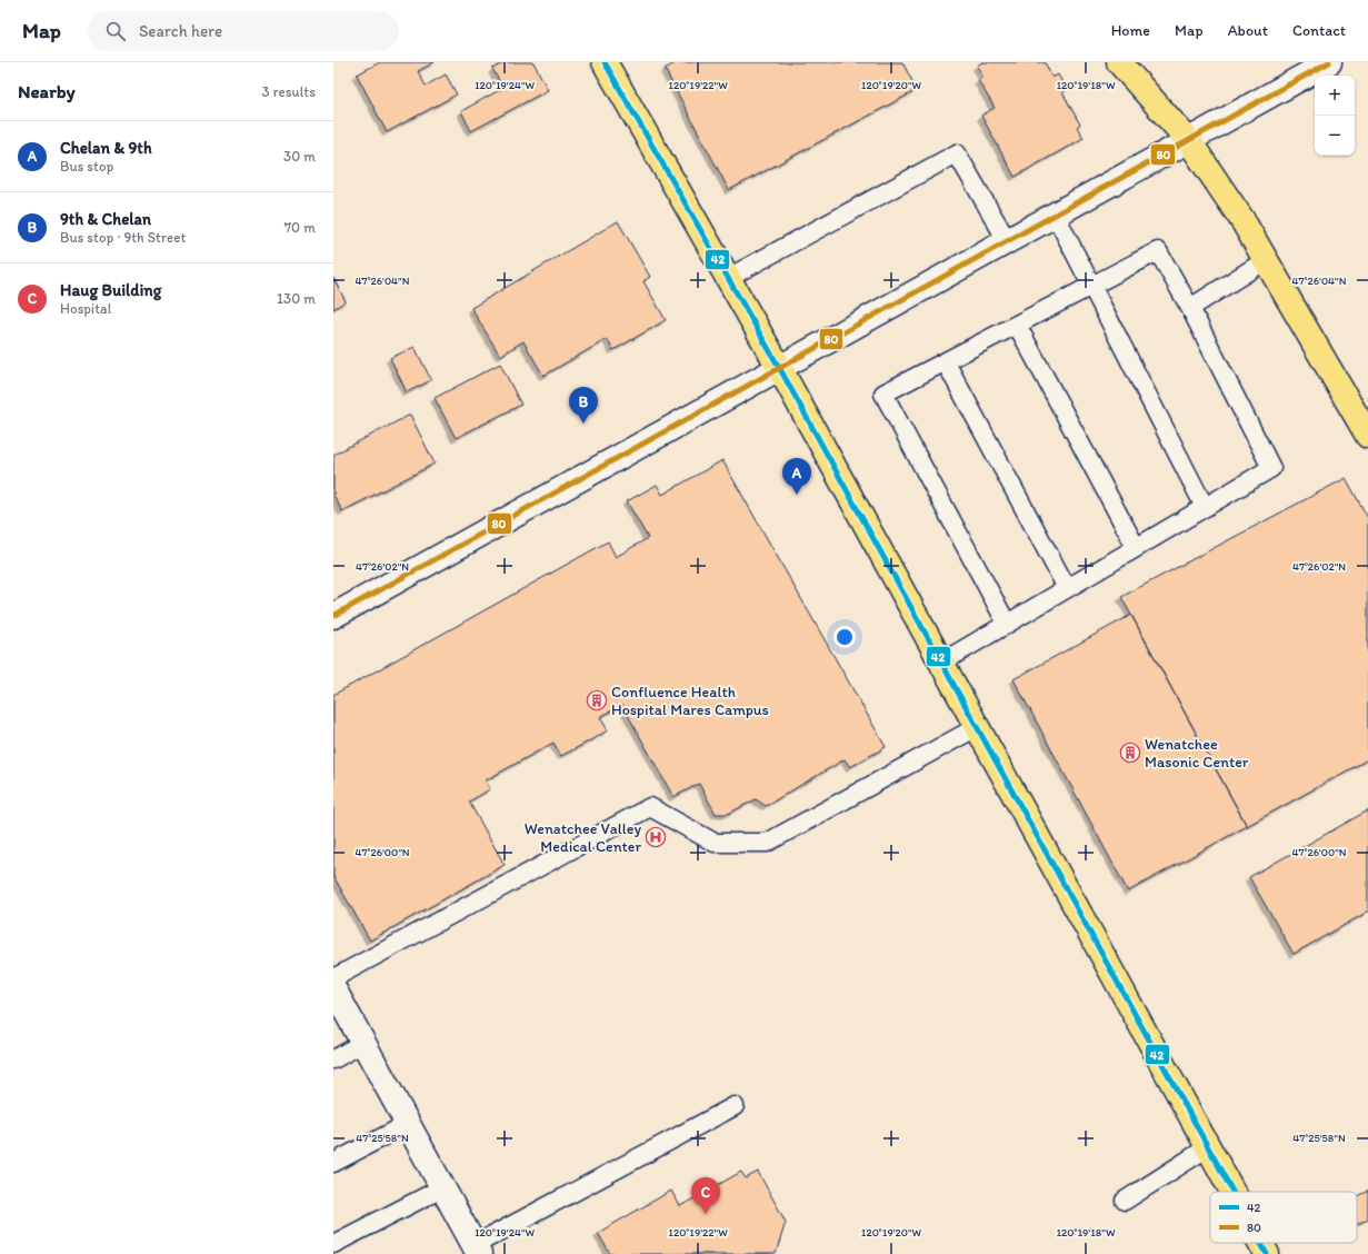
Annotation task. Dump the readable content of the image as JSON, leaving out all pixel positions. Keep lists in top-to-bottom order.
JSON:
{
  "places": {
    "building": ["Confluence Health Hospital Mares Campus", "Wenatchee Masonic Center"],
    "hospital": ["Wenatchee Valley Medical Center"]
  },
  "lines": ["transit line 42", "transit line 80"],
  "legend": ["42", "80"],
  "page": {
    "header": "Map",
    "search": "Search here",
    "nav": [
      "Home",
      "Map",
      "About",
      "Contact"
    ],
    "heading": ["Nearby", "3 results"],
    "map_buttons": ["+", "−"],
    "list": [
      {
        "mark": "A",
        "name": "Chelan & 9th",
        "note": "Bus stop",
        "value": "30 m"
      },
      {
        "mark": "B",
        "name": "9th & Chelan",
        "note": "Bus stop · 9th Street",
        "value": "70 m"
      },
      {
        "mark": "C",
        "name": "Haug Building",
        "note": "Hospital",
        "value": "130 m"
      }
    ],
    "pins": ["B", "A", "C"]
  },
  "coordinates": [
    "120°19'24\"W",
    "120°19'22\"W",
    "120°19'20\"W",
    "120°19'18\"W",
    "47°26'04\"N",
    "47°26'02\"N",
    "47°26'00\"N",
    "47°25'58\"N"
  ]
}
